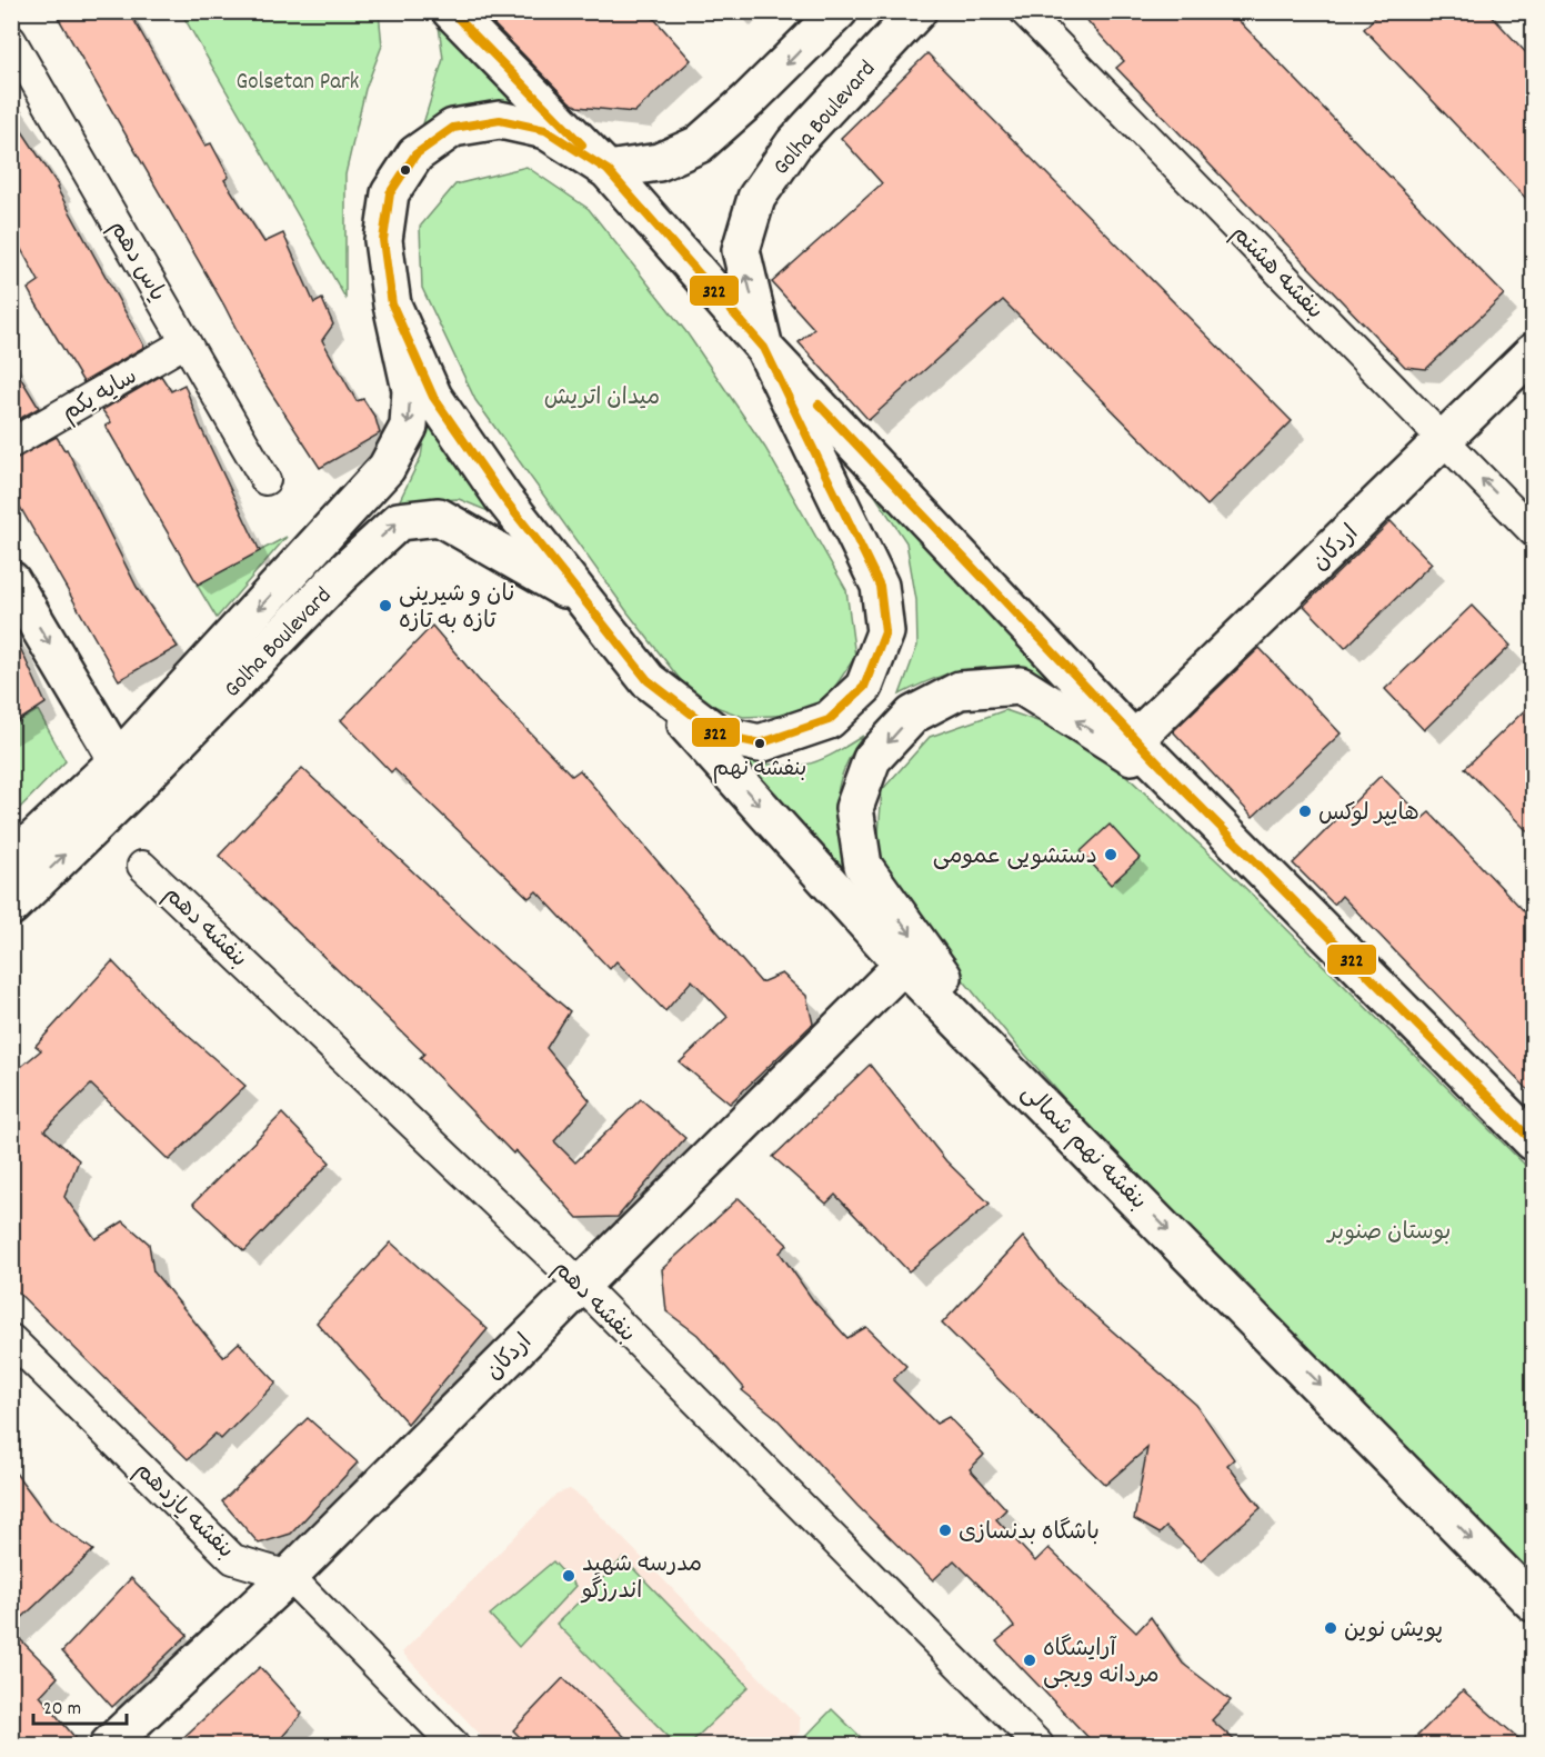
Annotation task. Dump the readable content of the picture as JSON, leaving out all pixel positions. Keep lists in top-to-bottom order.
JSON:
{
  "streets": {
    "main road": ["Golha Boulevard", "اردکان", "بنفشه نهم شمالی"],
    "street": [
      "یاس دهم",
      "بنفشه هشتم",
      "سایه یکم",
      "بنفشه دهم",
      "بنفشه یازدهم"
    ]
  },
  "crossings": [
    ["یاس دهم", "سایه یکم"],
    ["بنفشه هشتم", "اردکان"],
    ["اردکان", "بنفشه دهم"],
    ["اردکان", "بنفشه نهم شمالی"],
    ["اردکان", "بنفشه یازدهم"]
  ],
  "parks": ["Golsetan Park", "میدان اتریش", "بوستان صنوبر"],
  "places": [
    "نان و شیرینی تازه به تازه",
    "بنفشه نهم",
    "هایپر لوکس",
    "دستشویی عمومی",
    "باشگاه بدنسازی",
    "مدرسه شهید اندرزگو",
    "پویش نوین",
    "آرایشگاه مردانه ویجی"
  ],
  "lines": ["transit line 322"],
  "scale_bar": "20 m"
}
